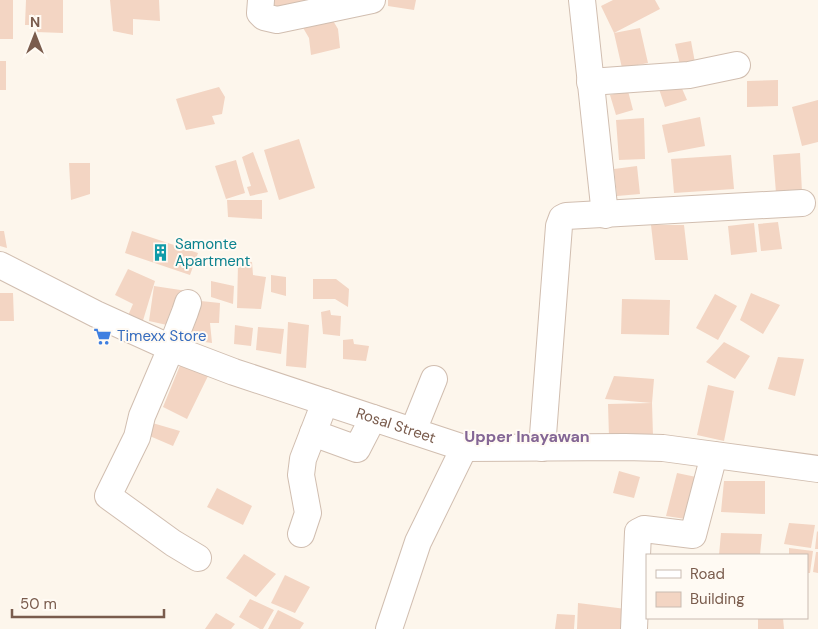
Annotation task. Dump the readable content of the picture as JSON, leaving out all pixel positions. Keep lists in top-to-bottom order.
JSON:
{
  "streets": {
    "street": ["Rosal Street"]
  },
  "districts": ["Upper Inayawan"],
  "places": {
    "building": ["Samonte Apartment"],
    "supermarket": ["Timexx Store"]
  },
  "legend": ["Road", "Building"],
  "scale_bar": "50 m",
  "north": "top"
}
